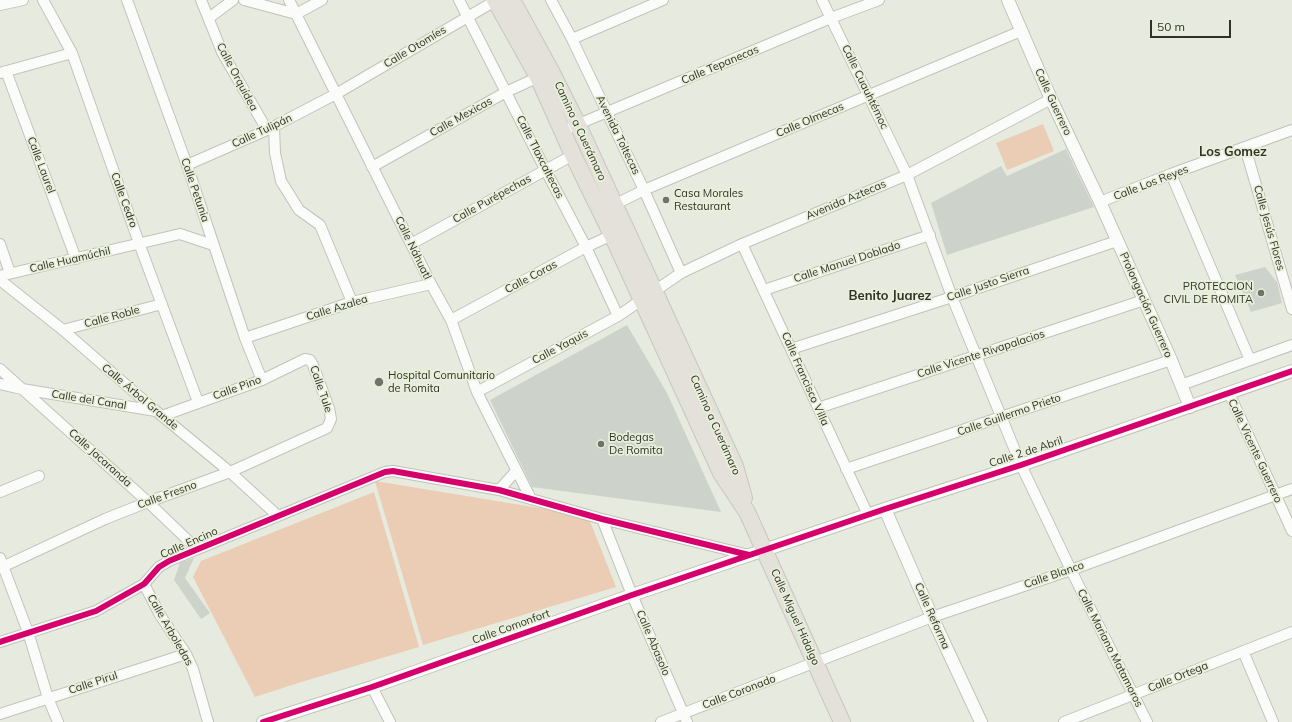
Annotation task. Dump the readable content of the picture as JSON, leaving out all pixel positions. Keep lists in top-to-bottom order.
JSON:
{
  "streets": {
    "main road": ["Camino a Cuerámaro", "Calle Miguel Hidalgo"],
    "street": [
      "Calle Otomíes",
      "Calle Tepanecas",
      "Calle Orquídea",
      "Calle Cuauhtémoc",
      "Calle Guerrero",
      "Calle Mexicas",
      "Calle Olmecas",
      "Calle Tulipán",
      "Avenida Toltecas",
      "Calle Tlaxcaltecas",
      "Calle Laurel",
      "Calle Los Reyes",
      "Calle Petunia",
      "Calle Purépechas",
      "Calle Cedro",
      "Avenida Aztecas",
      "Calle Jesús Flores",
      "Calle Náhuatl",
      "Calle Huamúchil",
      "Calle Manuel Doblado",
      "Calle Coras",
      "Calle Justo Sierra",
      "Prolongación Guerrero",
      "Calle Azalea",
      "Calle Roble",
      "Calle Yaquis",
      "Calle Vicente Rivapalacios",
      "Calle Francisco Villa",
      "Calle Pino",
      "Calle Tule",
      "Calle Árbol Grande",
      "Calle del Canal",
      "Calle Guillermo Prieto",
      "Calle Vicente Guerrero",
      "Calle 2 de Abril",
      "Calle Jacaranda",
      "Calle Fresno",
      "Calle Encino",
      "Calle Blanco",
      "Calle Reforma",
      "Calle Comonfort",
      "Calle Arboledas",
      "Calle Abasolo",
      "Calle Mariano Matamoros",
      "Calle Ortega",
      "Calle Pirul",
      "Calle Coronado"
    ]
  },
  "crossings": [
    ["Calle Otomíes", "Calle Tulipán"],
    ["Calle Otomíes", "Camino a Cuerámaro"],
    ["Calle Otomíes", "Calle Tlaxcaltecas"],
    ["Calle Otomíes", "Calle Náhuatl"],
    ["Calle Tepanecas", "Calle Cuauhtémoc"],
    ["Calle Tepanecas", "Camino a Cuerámaro"],
    ["Calle Tepanecas", "Avenida Toltecas"],
    ["Calle Orquídea", "Calle Tulipán"],
    ["Calle Orquídea", "Calle Azalea"],
    ["Calle Cuauhtémoc", "Calle Olmecas"],
    ["Calle Cuauhtémoc", "Avenida Aztecas"],
    ["Calle Cuauhtémoc", "Calle Manuel Doblado"],
    ["Calle Cuauhtémoc", "Calle Justo Sierra"],
    ["Calle Cuauhtémoc", "Calle Mariano Matamoros"],
    ["Calle Guerrero", "Calle Olmecas"],
    ["Calle Guerrero", "Calle Los Reyes"],
    ["Calle Guerrero", "Avenida Aztecas"],
    ["Calle Guerrero", "Prolongación Guerrero"],
    ["Calle Mexicas", "Camino a Cuerámaro"],
    ["Calle Mexicas", "Calle Tlaxcaltecas"],
    ["Calle Mexicas", "Calle Náhuatl"],
    ["Calle Olmecas", "Camino a Cuerámaro"],
    ["Calle Olmecas", "Avenida Toltecas"],
    ["Calle Tulipán", "Calle Petunia"],
    ["Calle Tulipán", "Calle Náhuatl"],
    ["Camino a Cuerámaro", "Calle Purépechas"],
    ["Camino a Cuerámaro", "Avenida Aztecas"],
    ["Camino a Cuerámaro", "Calle Coras"],
    ["Camino a Cuerámaro", "Calle Yaquis"],
    ["Camino a Cuerámaro", "Calle Miguel Hidalgo"],
    ["Avenida Toltecas", "Avenida Aztecas"],
    ["Calle Tlaxcaltecas", "Calle Purépechas"],
    ["Calle Tlaxcaltecas", "Calle Coras"],
    ["Calle Tlaxcaltecas", "Calle Yaquis"],
    ["Calle Laurel", "Calle Huamúchil"],
    ["Calle Los Reyes", "Calle Jesús Flores"],
    ["Calle Los Reyes", "Prolongación Guerrero"],
    ["Calle Petunia", "Calle Huamúchil"],
    ["Calle Petunia", "Calle Azalea"],
    ["Calle Petunia", "Calle Pino"],
    ["Calle Purépechas", "Calle Náhuatl"],
    ["Calle Cedro", "Calle Huamúchil"],
    ["Calle Cedro", "Calle Roble"],
    ["Calle Cedro", "Calle Pino"],
    ["Avenida Aztecas", "Calle Yaquis"],
    ["Avenida Aztecas", "Calle Francisco Villa"],
    ["Calle Náhuatl", "Calle Coras"],
    ["Calle Náhuatl", "Calle Azalea"],
    ["Calle Náhuatl", "Calle Yaquis"],
    ["Calle Manuel Doblado", "Calle Francisco Villa"],
    ["Calle Justo Sierra", "Prolongación Guerrero"],
    ["Calle Justo Sierra", "Calle Francisco Villa"],
    ["Calle Justo Sierra", "Calle Mariano Matamoros"],
    ["Prolongación Guerrero", "Calle Vicente Rivapalacios"],
    ["Prolongación Guerrero", "Calle Guillermo Prieto"],
    ["Prolongación Guerrero", "Calle 2 de Abril"],
    ["Calle Roble", "Calle Árbol Grande"],
    ["Calle Vicente Rivapalacios", "Calle Francisco Villa"],
    ["Calle Vicente Rivapalacios", "Calle Mariano Matamoros"],
    ["Calle Francisco Villa", "Calle Guillermo Prieto"],
    ["Calle Francisco Villa", "Calle 2 de Abril"],
    ["Calle Pino", "Calle Tule"],
    ["Calle Pino", "Calle Árbol Grande"],
    ["Calle Pino", "Calle del Canal"],
    ["Calle Tule", "Calle Fresno"],
    ["Calle Árbol Grande", "Calle del Canal"],
    ["Calle Árbol Grande", "Calle Fresno"],
    ["Calle Árbol Grande", "Calle Encino"],
    ["Calle del Canal", "Calle Jacaranda"],
    ["Calle Guillermo Prieto", "Calle Mariano Matamoros"],
    ["Calle Vicente Guerrero", "Calle 2 de Abril"],
    ["Calle Vicente Guerrero", "Calle Blanco"],
    ["Calle 2 de Abril", "Calle Reforma"],
    ["Calle 2 de Abril", "Calle Miguel Hidalgo"],
    ["Calle 2 de Abril", "Calle Comonfort"],
    ["Calle 2 de Abril", "Calle Mariano Matamoros"],
    ["Calle Jacaranda", "Calle Fresno"],
    ["Calle Jacaranda", "Calle Encino"],
    ["Calle Encino", "Calle Arboledas"],
    ["Calle Blanco", "Calle Reforma"],
    ["Calle Blanco", "Calle Miguel Hidalgo"],
    ["Calle Blanco", "Calle Mariano Matamoros"],
    ["Calle Blanco", "Calle Coronado"],
    ["Calle Miguel Hidalgo", "Calle Comonfort"],
    ["Calle Miguel Hidalgo", "Calle Coronado"],
    ["Calle Comonfort", "Calle Abasolo"],
    ["Calle Arboledas", "Calle Pirul"],
    ["Calle Abasolo", "Calle Coronado"],
    ["Calle Mariano Matamoros", "Calle Ortega"]
  ],
  "districts": ["Los Gomez", "Benito Juarez"],
  "places": [
    "Casa Morales Restaurant",
    "PROTECCION CIVIL DE ROMITA",
    "Hospital Comunitario de Romita",
    "Bodegas De Romita"
  ],
  "scale_bar": "50 m"
}
